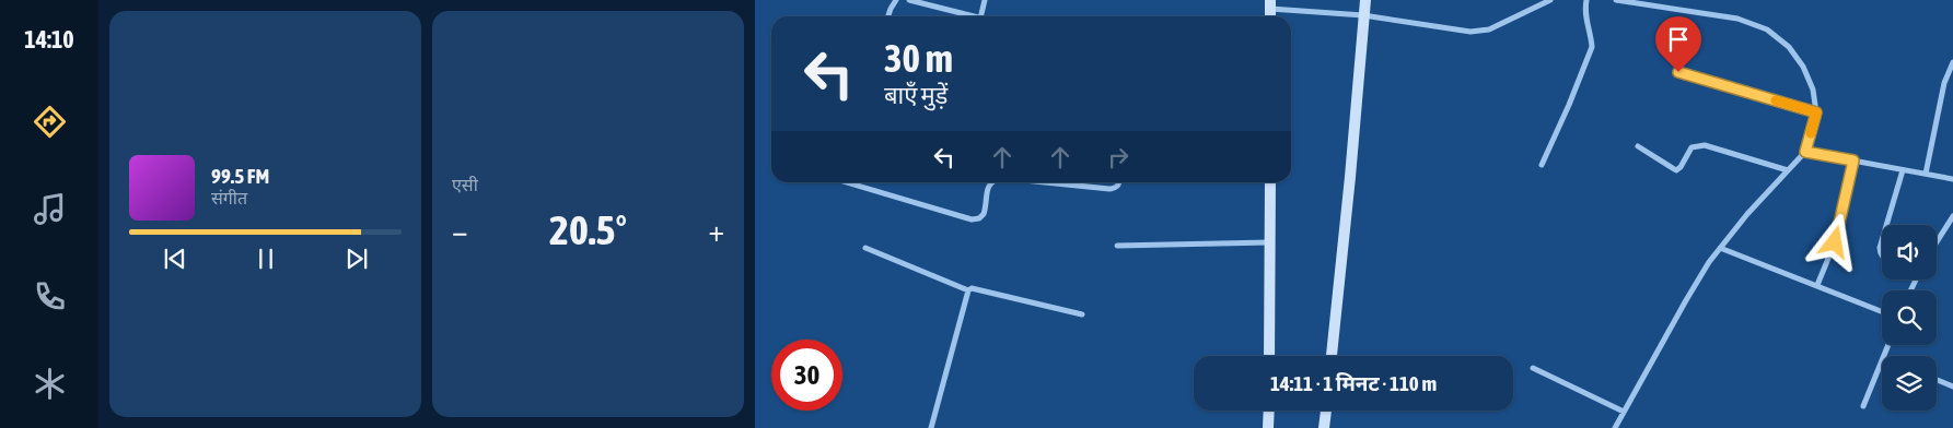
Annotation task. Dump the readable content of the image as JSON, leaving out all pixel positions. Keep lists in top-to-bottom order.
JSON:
{
  "page": {
    "tabs": "14:10",
    "tile": "एसी",
    "turn": ["30 m", "बाएँ मुड़ें"],
    "song": ["99.5 FM", "संगीत"],
    "heat": ["−", "20.5°", "+"],
    "limit": "30",
    "trip": "14:11 · 1 मिनट · 110 m"
  }
}
